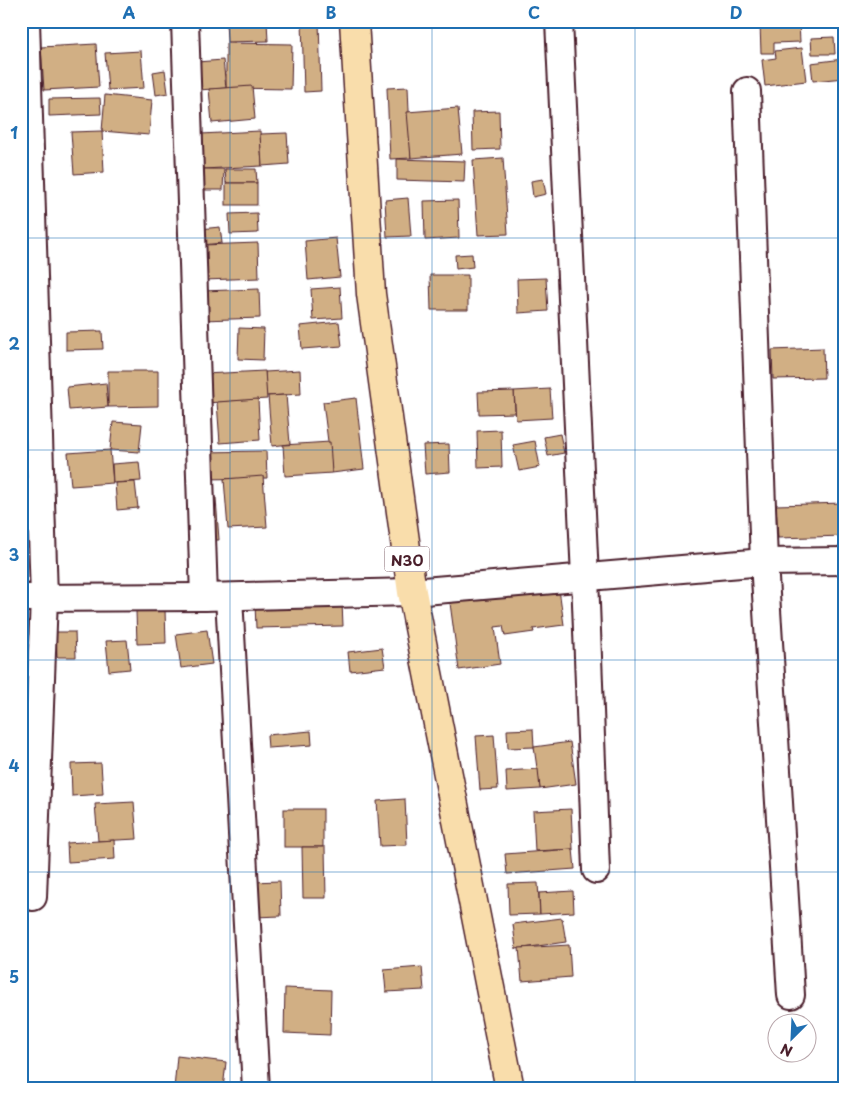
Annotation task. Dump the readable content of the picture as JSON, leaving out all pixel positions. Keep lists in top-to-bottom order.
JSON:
{
  "streets": {
    "main road": ["N30"]
  },
  "north": "bottom left",
  "grid": {
    "columns": [
      "A",
      "B",
      "C",
      "D"
    ],
    "rows": [
      "1",
      "2",
      "3",
      "4",
      "5"
    ]
  }
}
